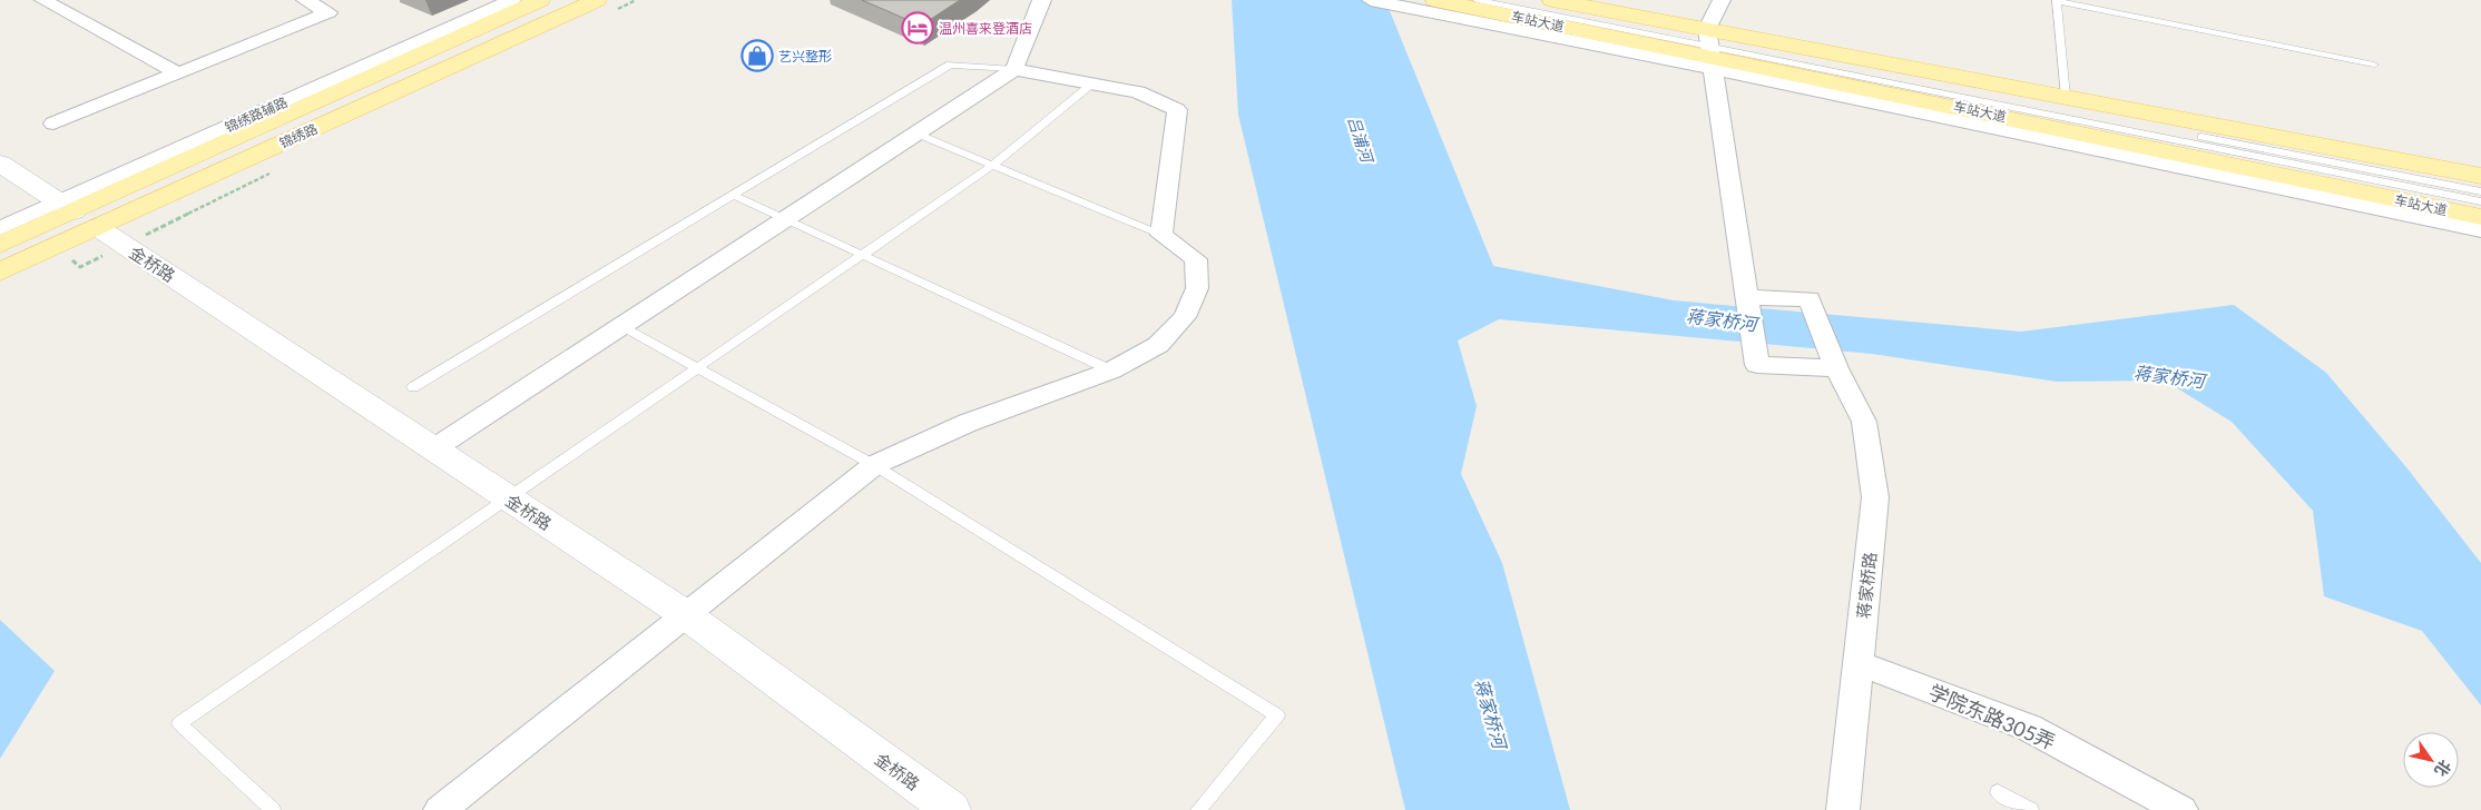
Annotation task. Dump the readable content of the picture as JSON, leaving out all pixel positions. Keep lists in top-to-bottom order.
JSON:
{
  "streets": {
    "main road": ["车站大道", "锦绣路"],
    "street": [
      "锦绣路辅路",
      "金桥路",
      "蒋家桥路",
      "学院东路305弄"
    ]
  },
  "crossings": [
    ["锦绣路辅路", "锦绣路"],
    ["锦绣路辅路", "金桥路"],
    ["锦绣路", "金桥路"],
    ["蒋家桥路", "学院东路305弄"]
  ],
  "water": ["吕浦河", "蒋家桥河"],
  "places": {
    "hotel": ["温州喜来登酒店"],
    "shop": ["艺兴整形"]
  },
  "north": "bottom right"
}
